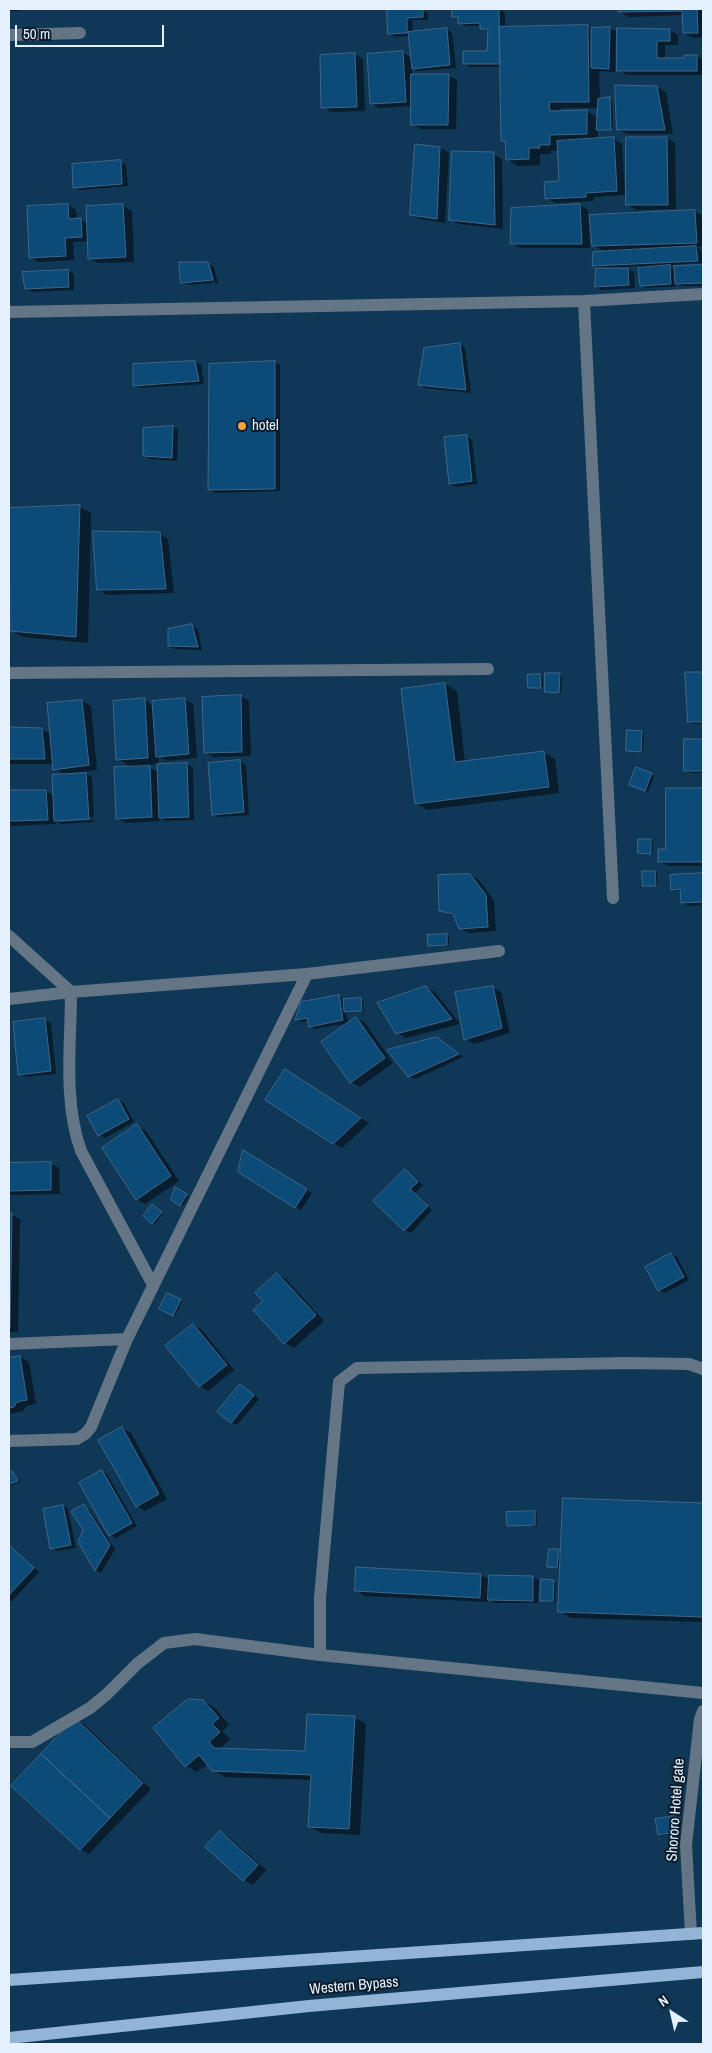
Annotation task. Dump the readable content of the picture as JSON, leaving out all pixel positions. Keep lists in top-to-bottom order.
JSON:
{
  "streets": {
    "main road": ["Western Bypass"],
    "street": ["Shororo Hotel gate"]
  },
  "crossings": [
    ["Shororo Hotel gate", "Western Bypass"]
  ],
  "places": ["hotel"],
  "scale_bar": "50 m",
  "north": "top left"
}
